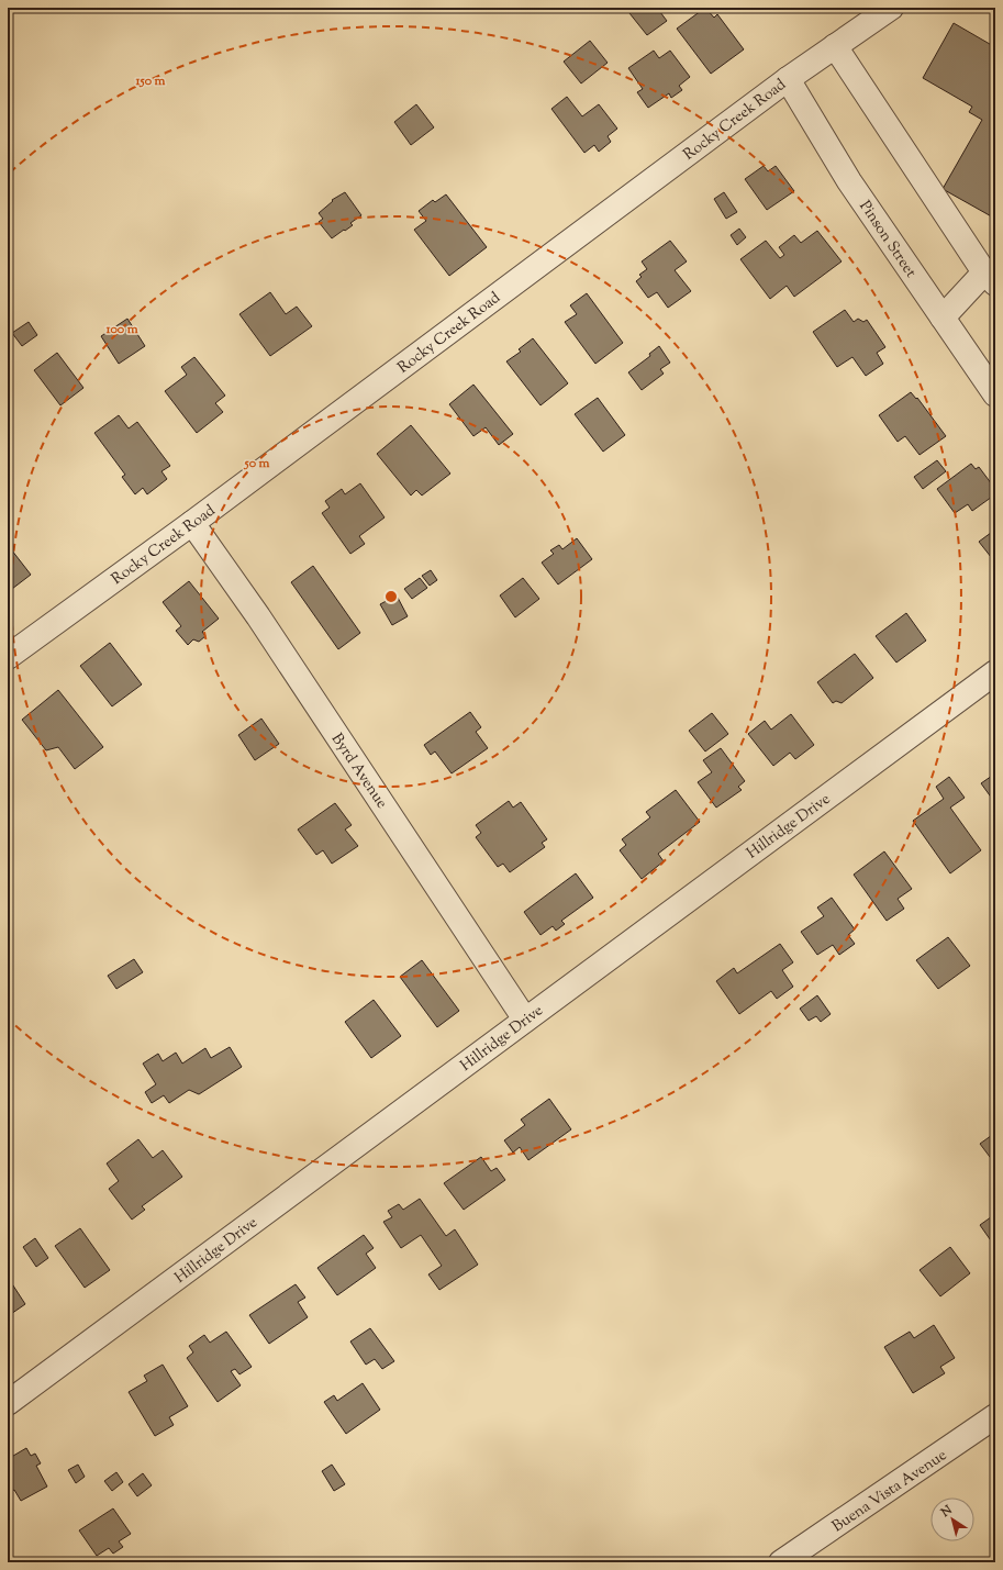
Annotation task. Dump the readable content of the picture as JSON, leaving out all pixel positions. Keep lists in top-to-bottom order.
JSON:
{
  "streets": {
    "street": [
      "Rocky Creek Road",
      "Pinson Street",
      "Byrd Avenue",
      "Hillridge Drive",
      "Buena Vista Avenue"
    ]
  },
  "crossings": [
    ["Rocky Creek Road", "Pinson Street"],
    ["Rocky Creek Road", "Byrd Avenue"],
    ["Byrd Avenue", "Hillridge Drive"]
  ],
  "north": "top left",
  "rings": ["150 m", "100 m", "50 m"]
}
